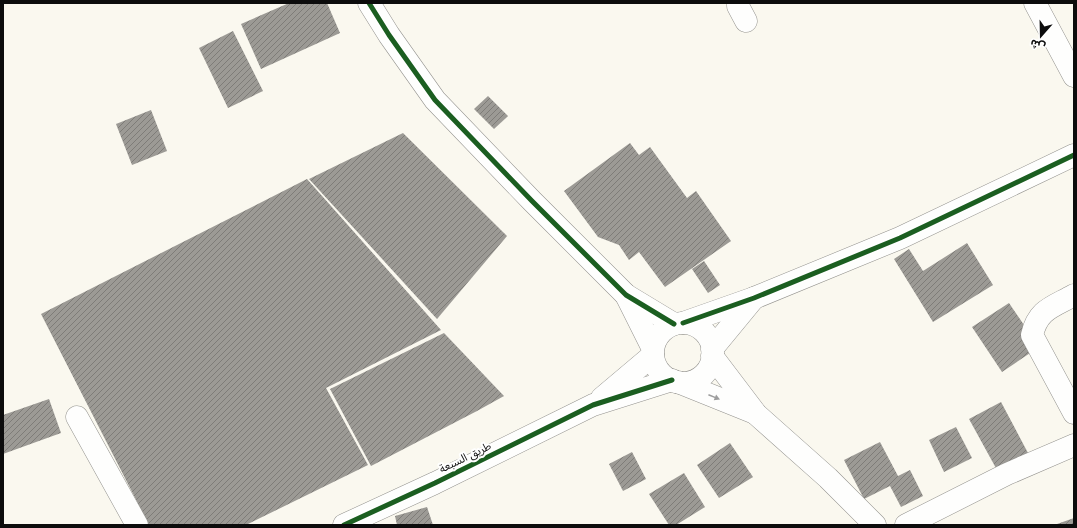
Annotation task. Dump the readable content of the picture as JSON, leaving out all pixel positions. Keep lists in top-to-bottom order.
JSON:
{
  "streets": {
    "street": ["طريق السبعة"]
  },
  "north": "bottom"
}
